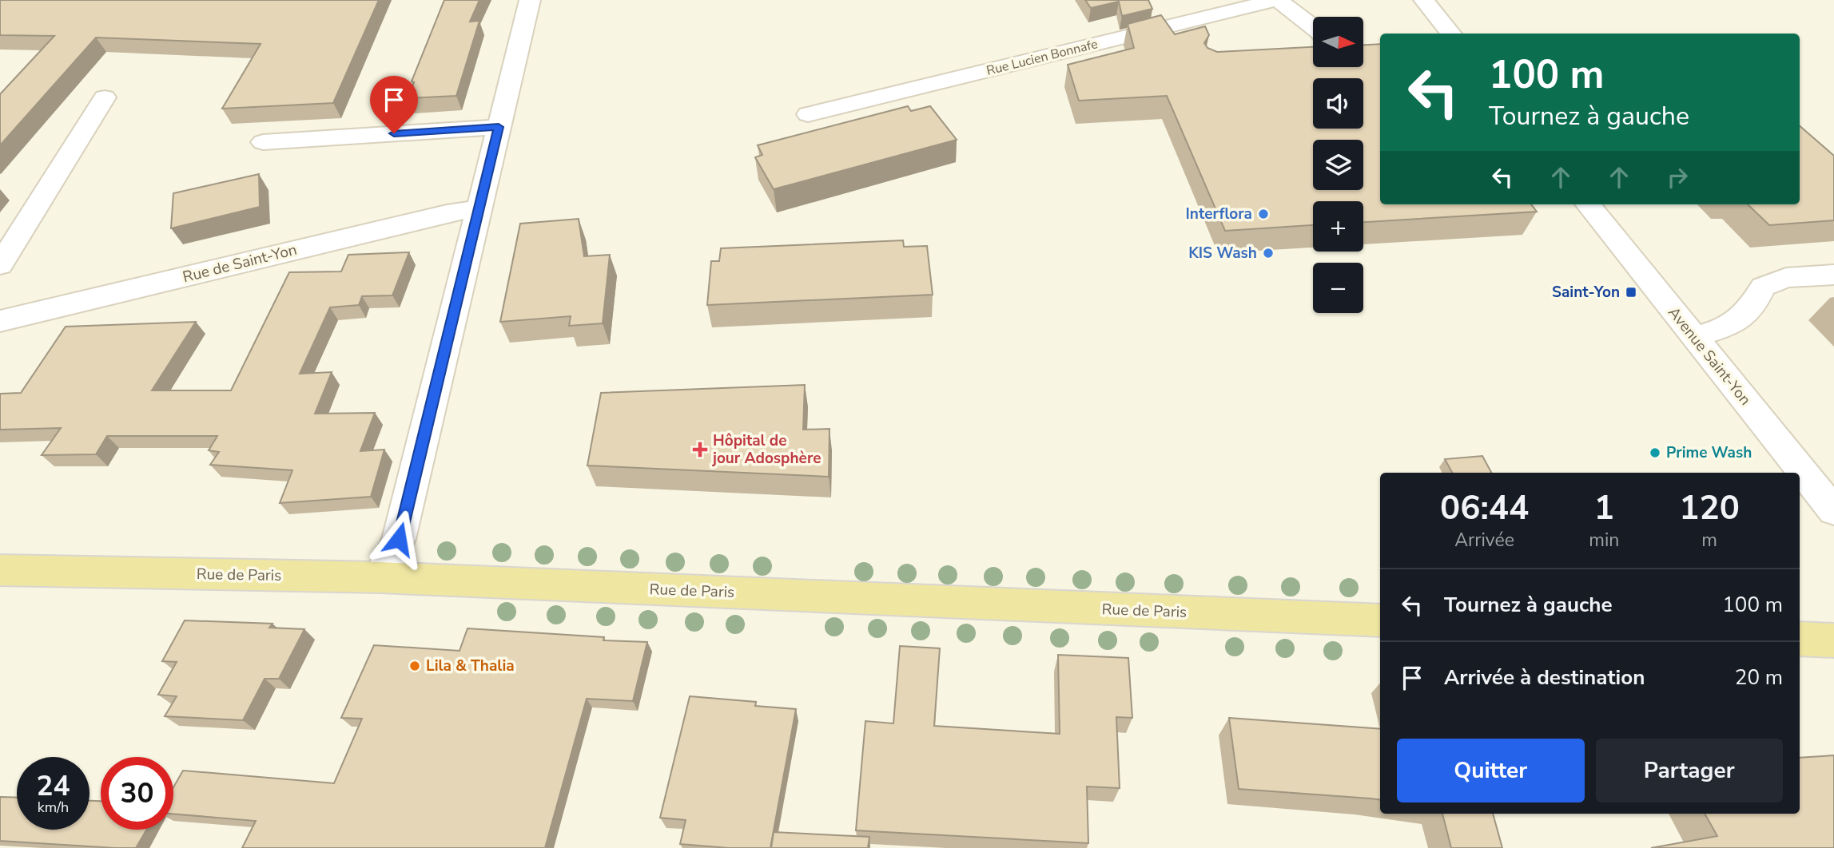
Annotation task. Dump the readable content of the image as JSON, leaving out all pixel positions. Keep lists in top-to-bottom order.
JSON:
{
  "streets": {
    "main road": ["Rue de Paris"],
    "street": ["Rue Lucien Bonnafe", "Rue de Saint-Yon", "Avenue Saint-Yon"]
  },
  "places": {
    "other": [
      "Interflora",
      "KIS Wash",
      "Prime Wash",
      "Lila & Thalia"
    ],
    "transit": ["Saint-Yon"],
    "health": ["Hôpital de jour Adosphère"]
  },
  "north": "right",
  "page": {
    "map_buttons": ["+", "−"],
    "turn": ["100 m", "Tournez à gauche"],
    "eta": [
      "06:44",
      "Arrivée",
      "1",
      "min",
      "120",
      "m"
    ],
    "list": [
      {
        "name": "Tournez à gauche",
        "value": "100 m"
      },
      {
        "name": "Arrivée à destination",
        "value": "20 m"
      }
    ],
    "buttons": ["Quitter", "Partager"],
    "speed": "24 km/h",
    "limit": "30"
  }
}
